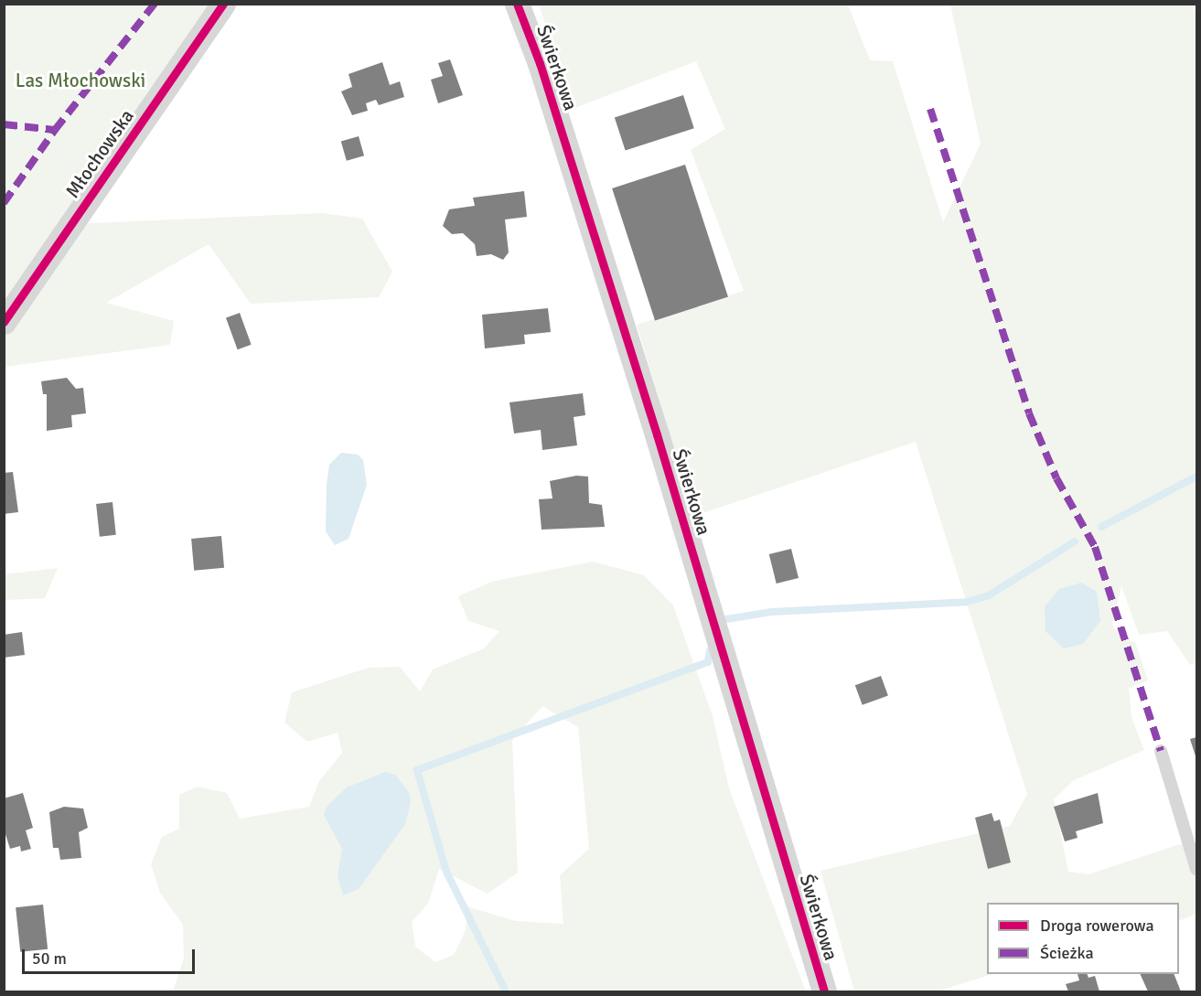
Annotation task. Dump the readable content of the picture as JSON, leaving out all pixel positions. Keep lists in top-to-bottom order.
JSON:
{
  "streets": {
    "street": ["Świerkowa", "Młochowska"]
  },
  "parks": ["Las Młochowski"],
  "legend": ["Droga rowerowa", "Ścieżka"],
  "scale_bar": "50 m"
}
